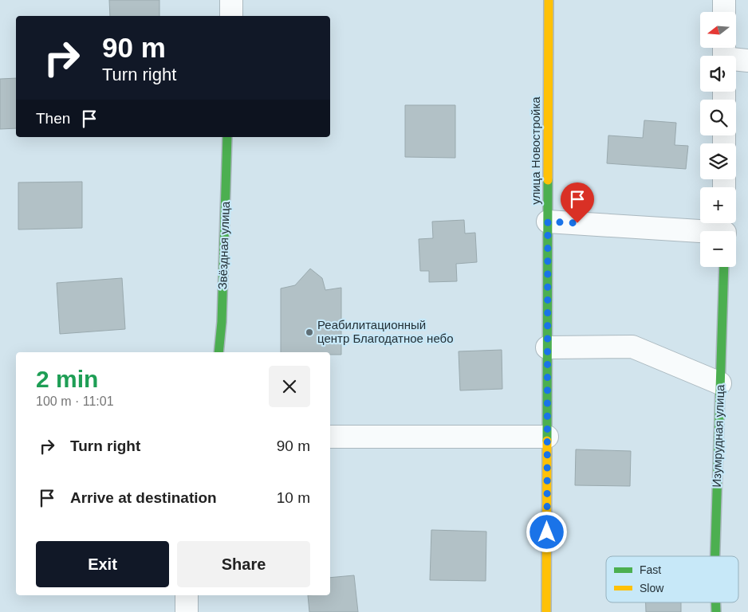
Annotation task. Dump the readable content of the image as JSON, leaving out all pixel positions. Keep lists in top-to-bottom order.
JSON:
{
  "streets": {
    "street": ["улица Новостройка", "Звёздная улица", "Изумрудная улица"]
  },
  "places": ["Реабилитационный центр Благодатное небо"],
  "legend": ["Fast", "Slow"],
  "north": "left",
  "page": {
    "map_buttons": ["+", "−"],
    "turn": ["90 m", "Turn right"],
    "then": "Then",
    "heading": ["2 min", "100 m · 11:01"],
    "list": [
      {
        "name": "Turn right",
        "value": "90 m"
      },
      {
        "name": "Arrive at destination",
        "value": "10 m"
      }
    ],
    "buttons": ["Exit", "Share"]
  }
}
